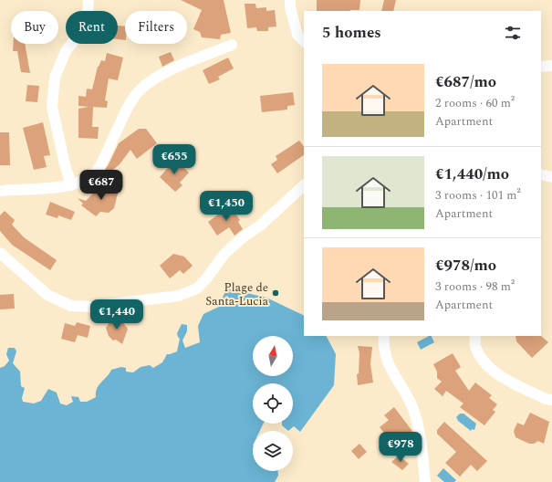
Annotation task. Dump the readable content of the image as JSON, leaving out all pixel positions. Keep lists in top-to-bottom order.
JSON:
{
  "places": ["Plage de Santa-Lucia"],
  "north": "top",
  "page": {
    "chip": ["Buy", "Rent", "Filters"],
    "heading": "5 homes",
    "list": [
      {
        "name": "€687/mo",
        "note": "2 rooms · 60 m² · Apartment"
      },
      {
        "name": "€1,440/mo",
        "note": "3 rooms · 101 m² · Apartment"
      },
      {
        "name": "€978/mo",
        "note": "3 rooms · 98 m² · Apartment"
      }
    ],
    "price": [
      "€655",
      "€687",
      "€1,450",
      "€1,440",
      "€978"
    ]
  }
}
